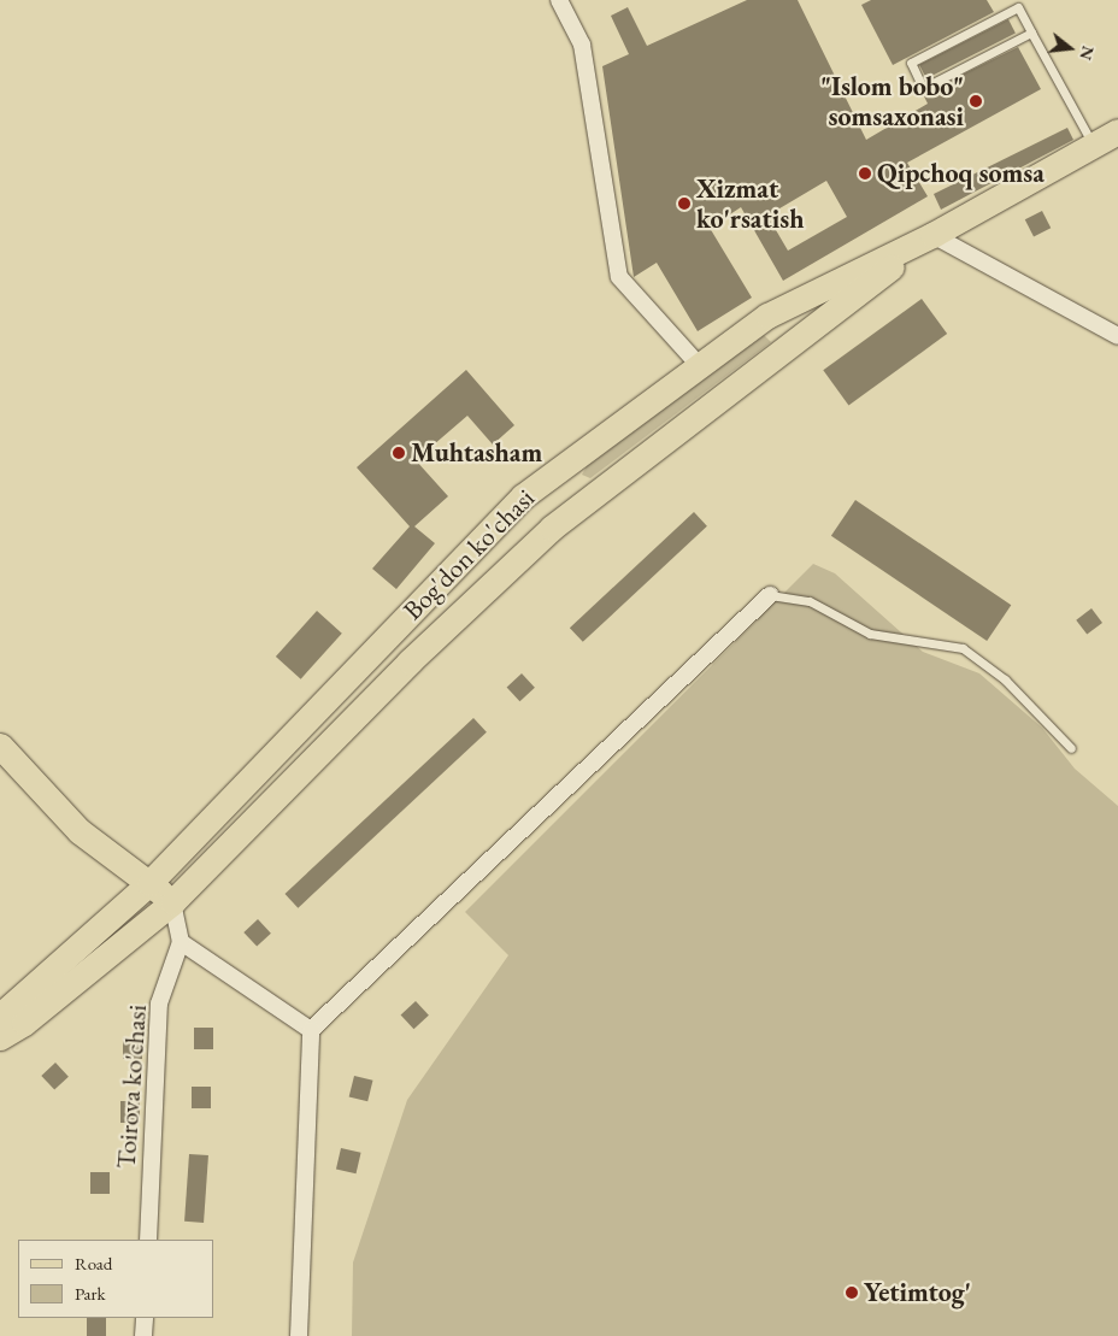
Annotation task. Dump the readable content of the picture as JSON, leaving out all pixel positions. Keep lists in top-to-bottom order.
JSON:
{
  "streets": {
    "main road": ["Bog'don ko'chasi"],
    "street": ["Toirova ko'chasi"]
  },
  "places": [
    "\"Islom bobo\" somsaxonasi",
    "Qipchoq somsa",
    "Xizmat ko'rsatish",
    "Muhtasham",
    "Yetimtog'"
  ],
  "legend": ["Road", "Park"],
  "north": "right"
}
